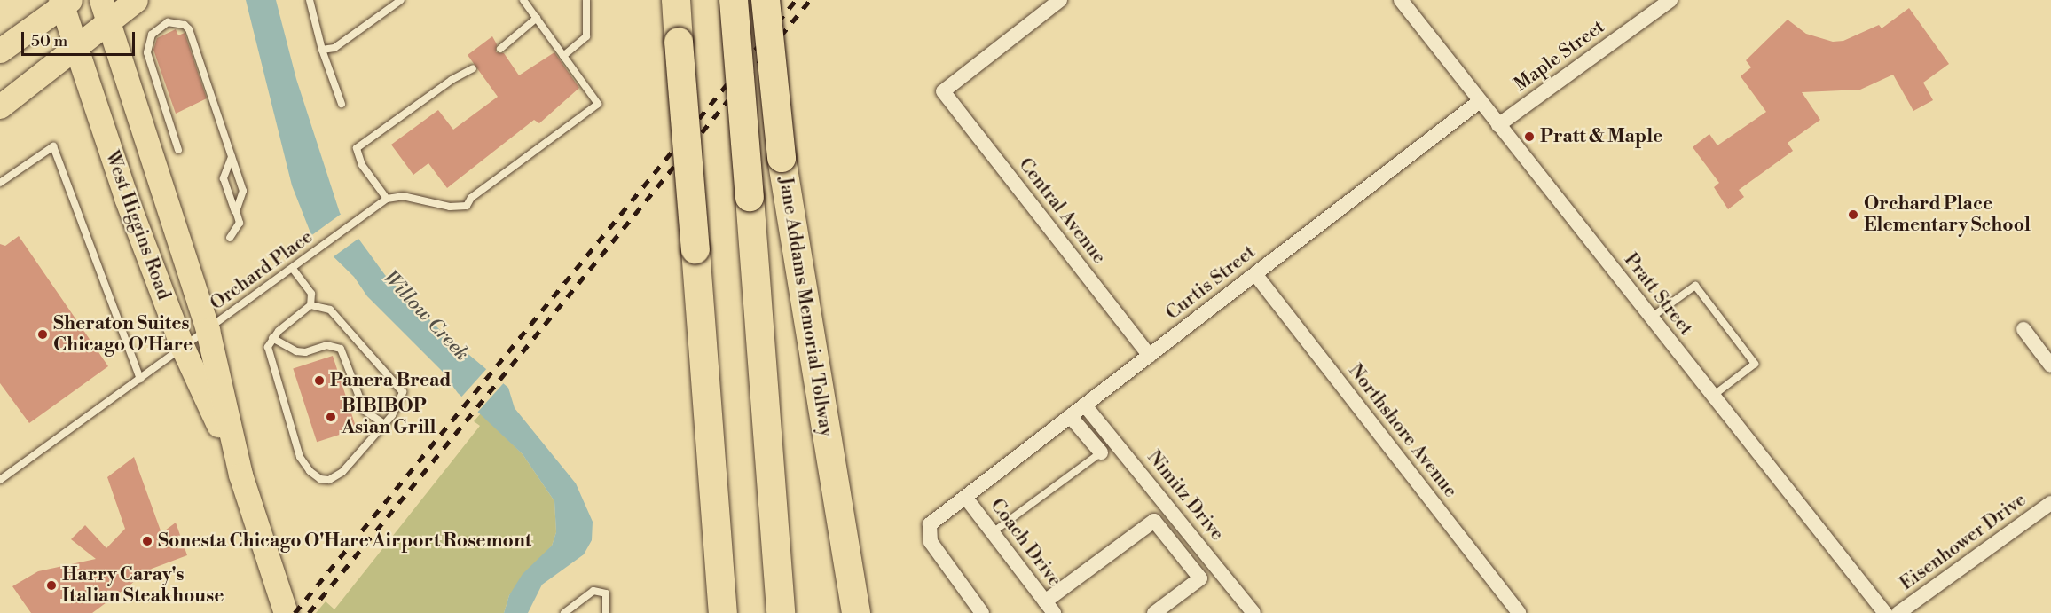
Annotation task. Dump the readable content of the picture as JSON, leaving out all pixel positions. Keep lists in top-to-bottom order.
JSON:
{
  "streets": {
    "highway": ["Jane Addams Memorial Tollway"],
    "main road": ["West Higgins Road"],
    "street": [
      "Maple Street",
      "Central Avenue",
      "Curtis Street",
      "Pratt Street",
      "Northshore Avenue",
      "Nimitz Drive",
      "Eisenhower Drive",
      "Coach Drive"
    ],
    "lane": ["Orchard Place"]
  },
  "crossings": [
    ["Maple Street", "Pratt Street"],
    ["Central Avenue", "Curtis Street"],
    ["West Higgins Road", "Orchard Place"],
    ["Curtis Street", "Pratt Street"],
    ["Curtis Street", "Northshore Avenue"],
    ["Curtis Street", "Nimitz Drive"],
    ["Curtis Street", "Coach Drive"]
  ],
  "water": ["Willow Creek"],
  "places": [
    "Pratt & Maple",
    "Orchard Place Elementary School",
    "Sheraton Suites Chicago O'Hare",
    "Panera Bread",
    "BIBIBOP Asian Grill",
    "Sonesta Chicago O'Hare Airport Rosemont",
    "Harry Caray's Italian Steakhouse"
  ],
  "scale_bar": "50 m"
}
